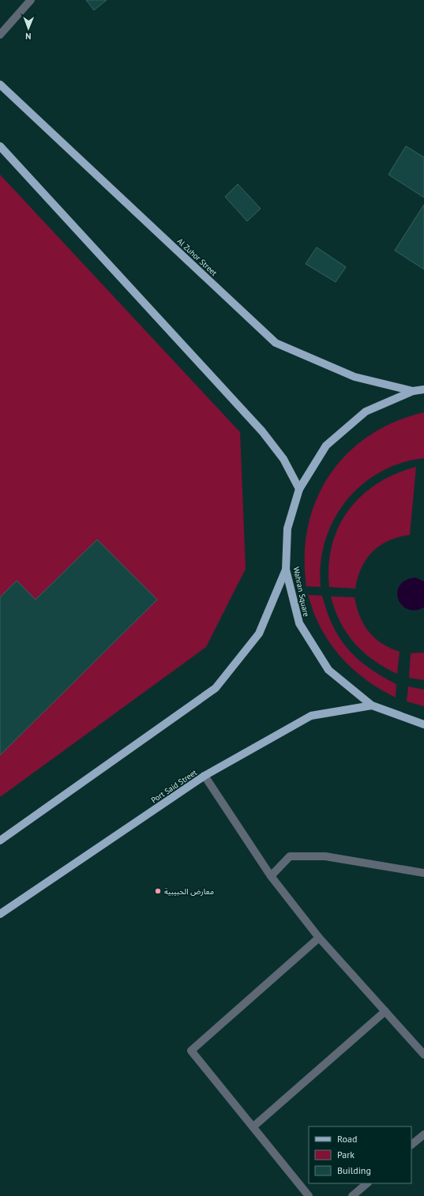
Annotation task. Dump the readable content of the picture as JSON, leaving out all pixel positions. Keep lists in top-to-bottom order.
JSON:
{
  "streets": {
    "main road": ["Al Zuhor Street", "Wahran Square", "Port Said Street"]
  },
  "crossings": [
    ["Al Zuhor Street", "Wahran Square"],
    ["Wahran Square", "Port Said Street"]
  ],
  "places": ["معارض الحبيبية"],
  "legend": ["Road", "Park", "Building"],
  "north": "bottom"
}
